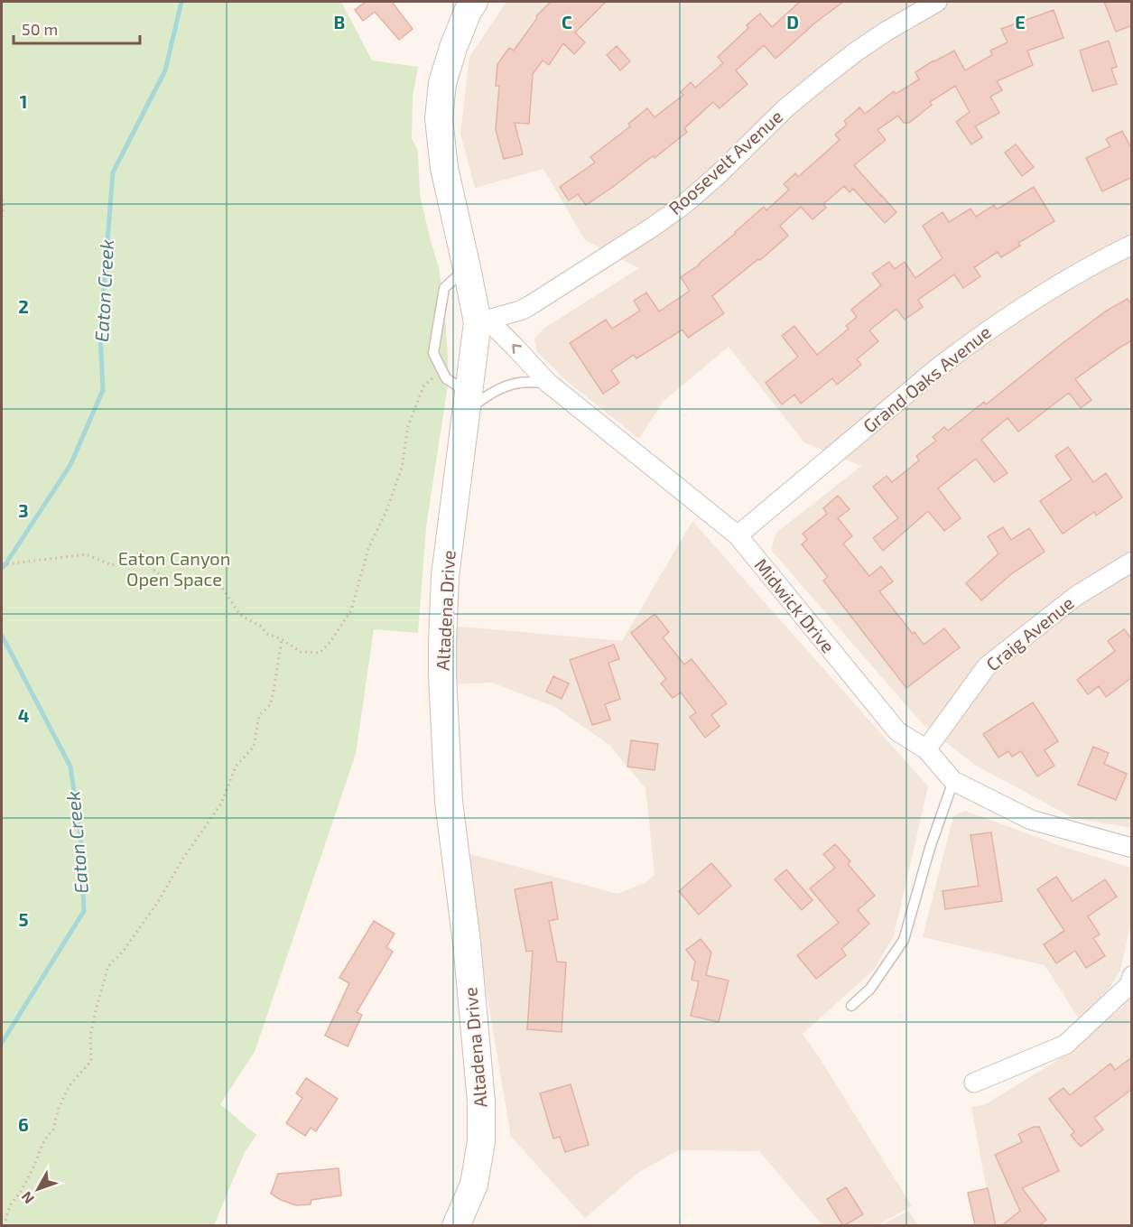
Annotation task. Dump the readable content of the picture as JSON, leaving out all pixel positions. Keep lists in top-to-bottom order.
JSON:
{
  "streets": {
    "main road": ["Altadena Drive"],
    "street": [
      "Roosevelt Avenue",
      "Grand Oaks Avenue",
      "Midwick Drive",
      "Craig Avenue"
    ]
  },
  "crossings": [
    ["Roosevelt Avenue", "Midwick Drive"],
    ["Roosevelt Avenue", "Altadena Drive"],
    ["Grand Oaks Avenue", "Midwick Drive"],
    ["Midwick Drive", "Altadena Drive"],
    ["Midwick Drive", "Craig Avenue"]
  ],
  "water": ["Eaton Creek"],
  "parks": ["Eaton Canyon Open Space"],
  "scale_bar": "50 m",
  "north": "bottom left",
  "grid": {
    "columns": [
      "B",
      "C",
      "D",
      "E"
    ],
    "rows": [
      "1",
      "2",
      "3",
      "4",
      "5",
      "6"
    ]
  }
}
